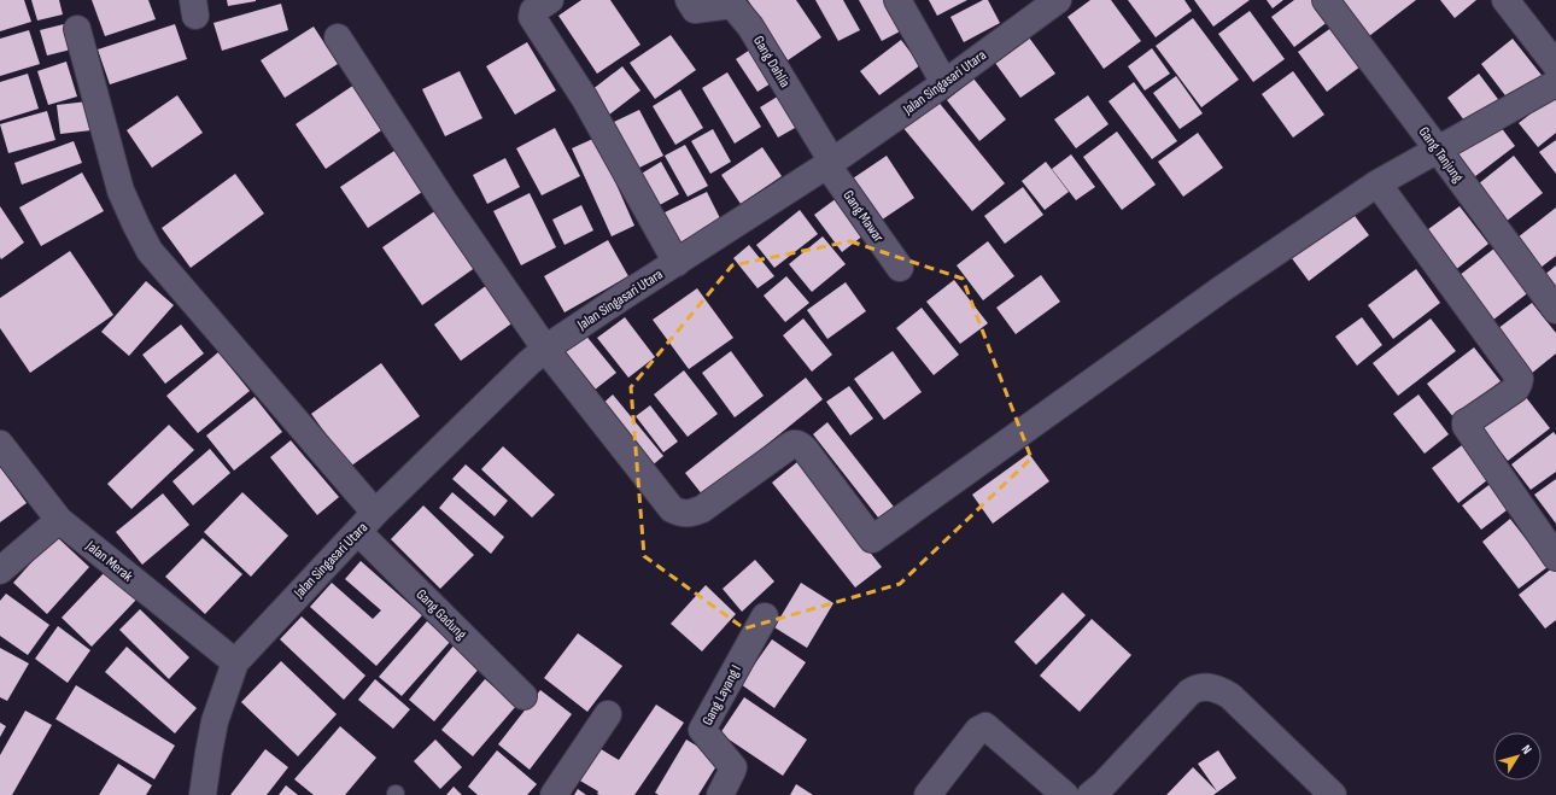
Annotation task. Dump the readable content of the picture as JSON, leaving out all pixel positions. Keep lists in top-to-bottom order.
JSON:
{
  "streets": {
    "street": [
      "Gang Dahlia",
      "Jalan Singasari Utara",
      "Gang Tanjung",
      "Gang Mawar",
      "Jalan Merak",
      "Gang Gadung",
      "Gang Layang I"
    ]
  },
  "crossings": [
    ["Gang Dahlia", "Jalan Singasari Utara"],
    ["Gang Dahlia", "Gang Mawar"],
    ["Jalan Singasari Utara", "Gang Mawar"],
    ["Jalan Singasari Utara", "Jalan Merak"],
    ["Jalan Singasari Utara", "Gang Gadung"]
  ],
  "north": "top right"
}
